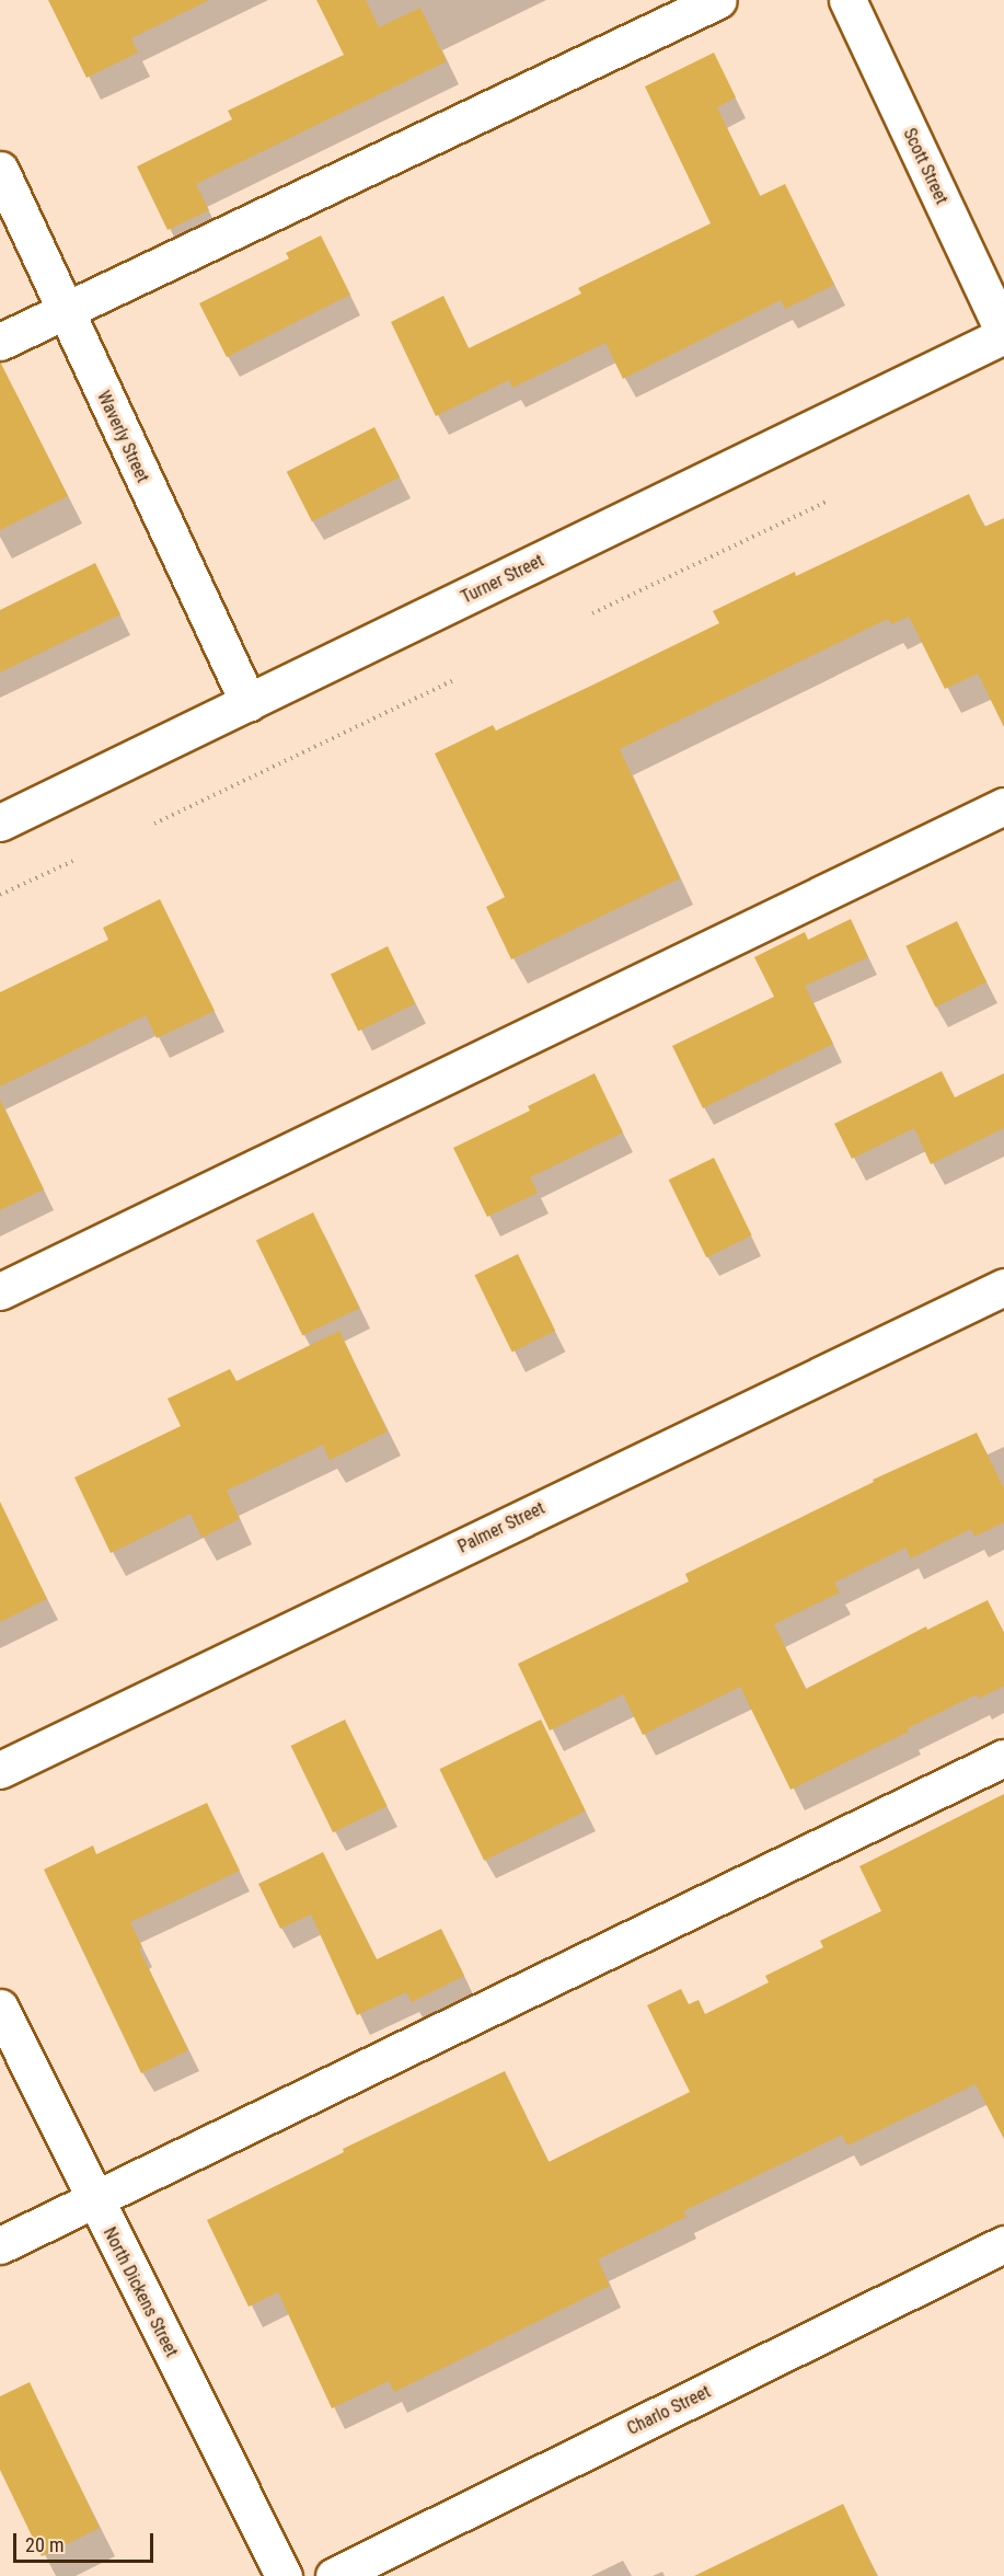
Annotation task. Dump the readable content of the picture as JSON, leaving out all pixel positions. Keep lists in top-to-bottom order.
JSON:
{
  "streets": {
    "street": [
      "Scott Street",
      "Waverly Street",
      "Turner Street",
      "Palmer Street",
      "North Dickens Street",
      "Charlo Street"
    ]
  },
  "crossings": [
    ["Scott Street", "Turner Street"],
    ["Waverly Street", "Turner Street"]
  ],
  "scale_bar": "20 m"
}
